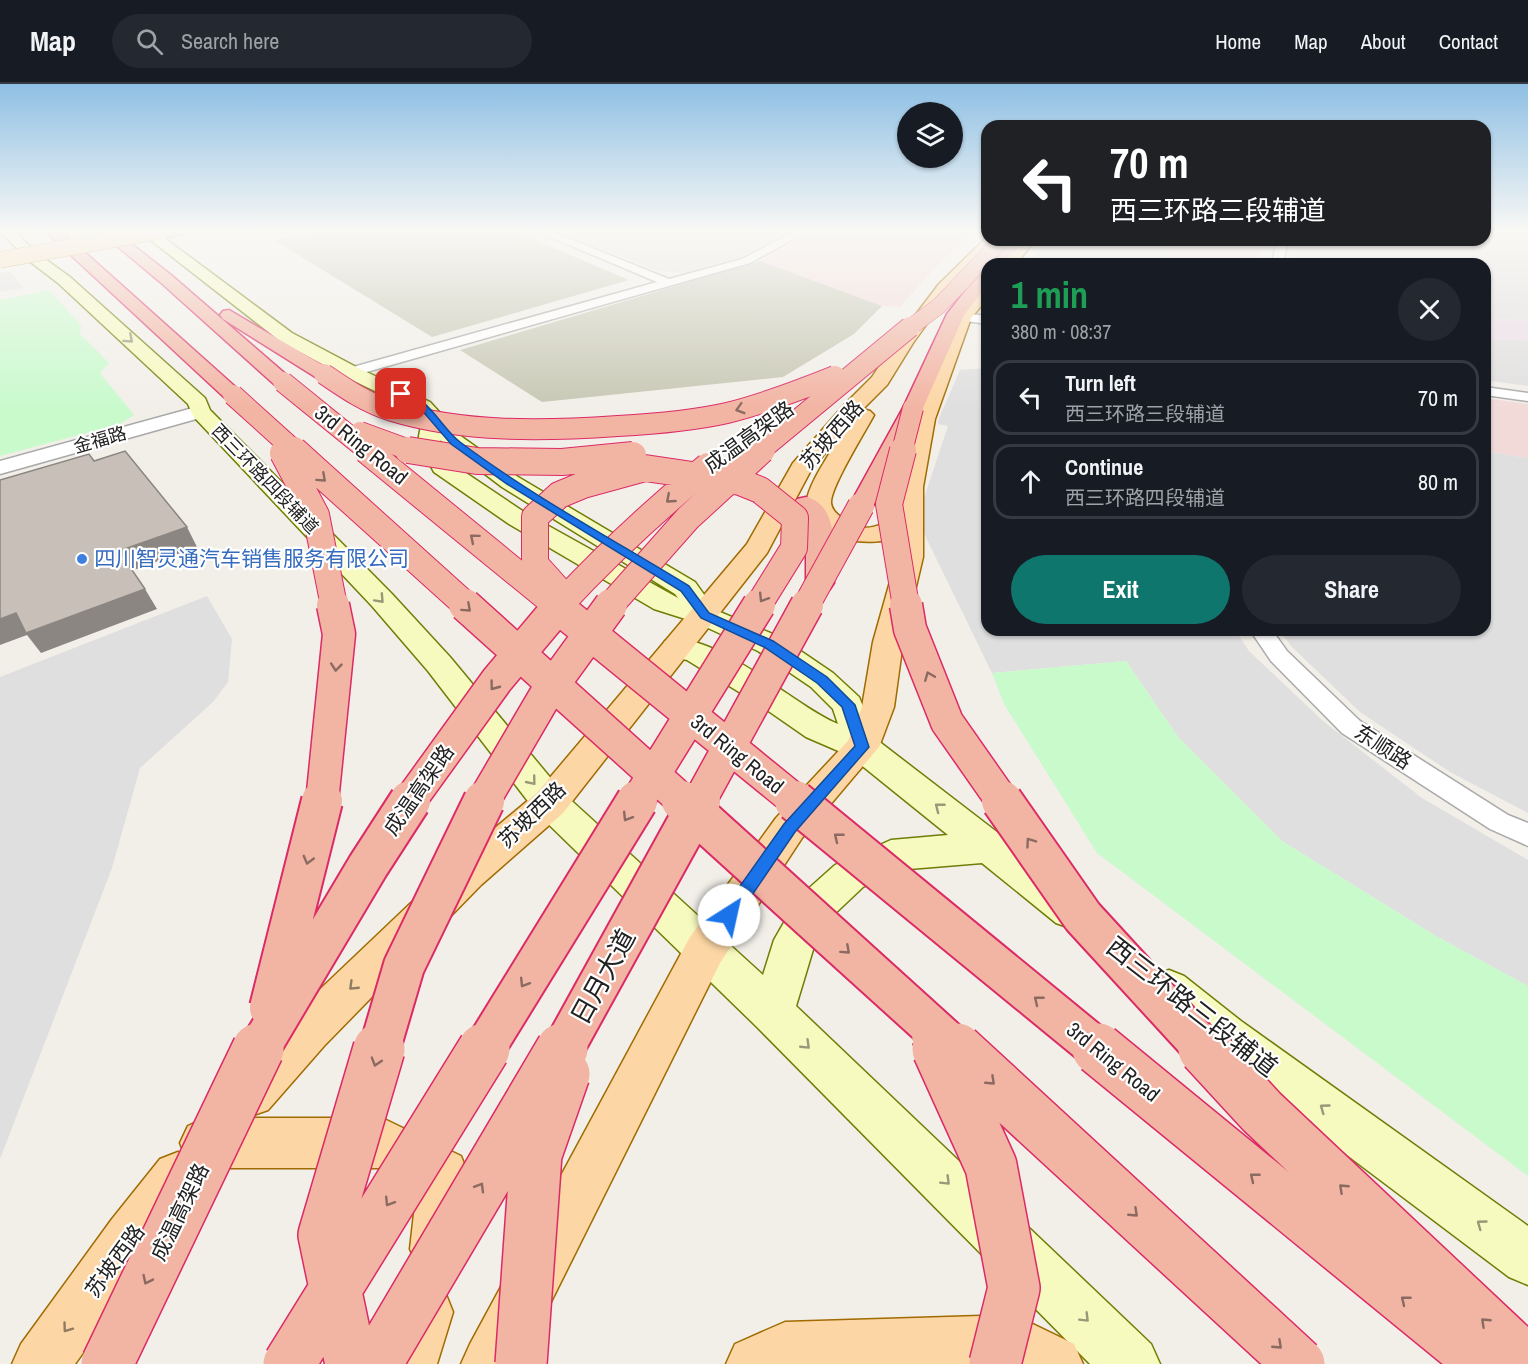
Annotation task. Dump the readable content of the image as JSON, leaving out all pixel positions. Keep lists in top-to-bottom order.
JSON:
{
  "streets": {
    "highway": ["成温高架路", "3rd Ring Road", "日月大道"],
    "main road": ["苏坡西路", "西三环路四段辅道", "西三环路三段辅道"],
    "street": ["金福路", "东顺路"]
  },
  "crossings": [
    ["苏坡西路", "西三环路四段辅道"],
    ["苏坡西路", "西三环路三段辅道"],
    ["金福路", "西三环路四段辅道"]
  ],
  "one_way": ["苏坡西路"],
  "places": ["四川智灵通汽车销售服务有限公司"],
  "page": {
    "header": "Map",
    "search": "Search here",
    "nav": [
      "Home",
      "Map",
      "About",
      "Contact"
    ],
    "turn": ["70 m", "西三环路三段辅道"],
    "heading": ["1 min", "380 m · 08:37"],
    "list": [
      {
        "name": "Turn left",
        "note": "西三环路三段辅道",
        "value": "70 m"
      },
      {
        "name": "Continue",
        "note": "西三环路四段辅道",
        "value": "80 m"
      }
    ],
    "buttons": ["Exit", "Share"]
  }
}
